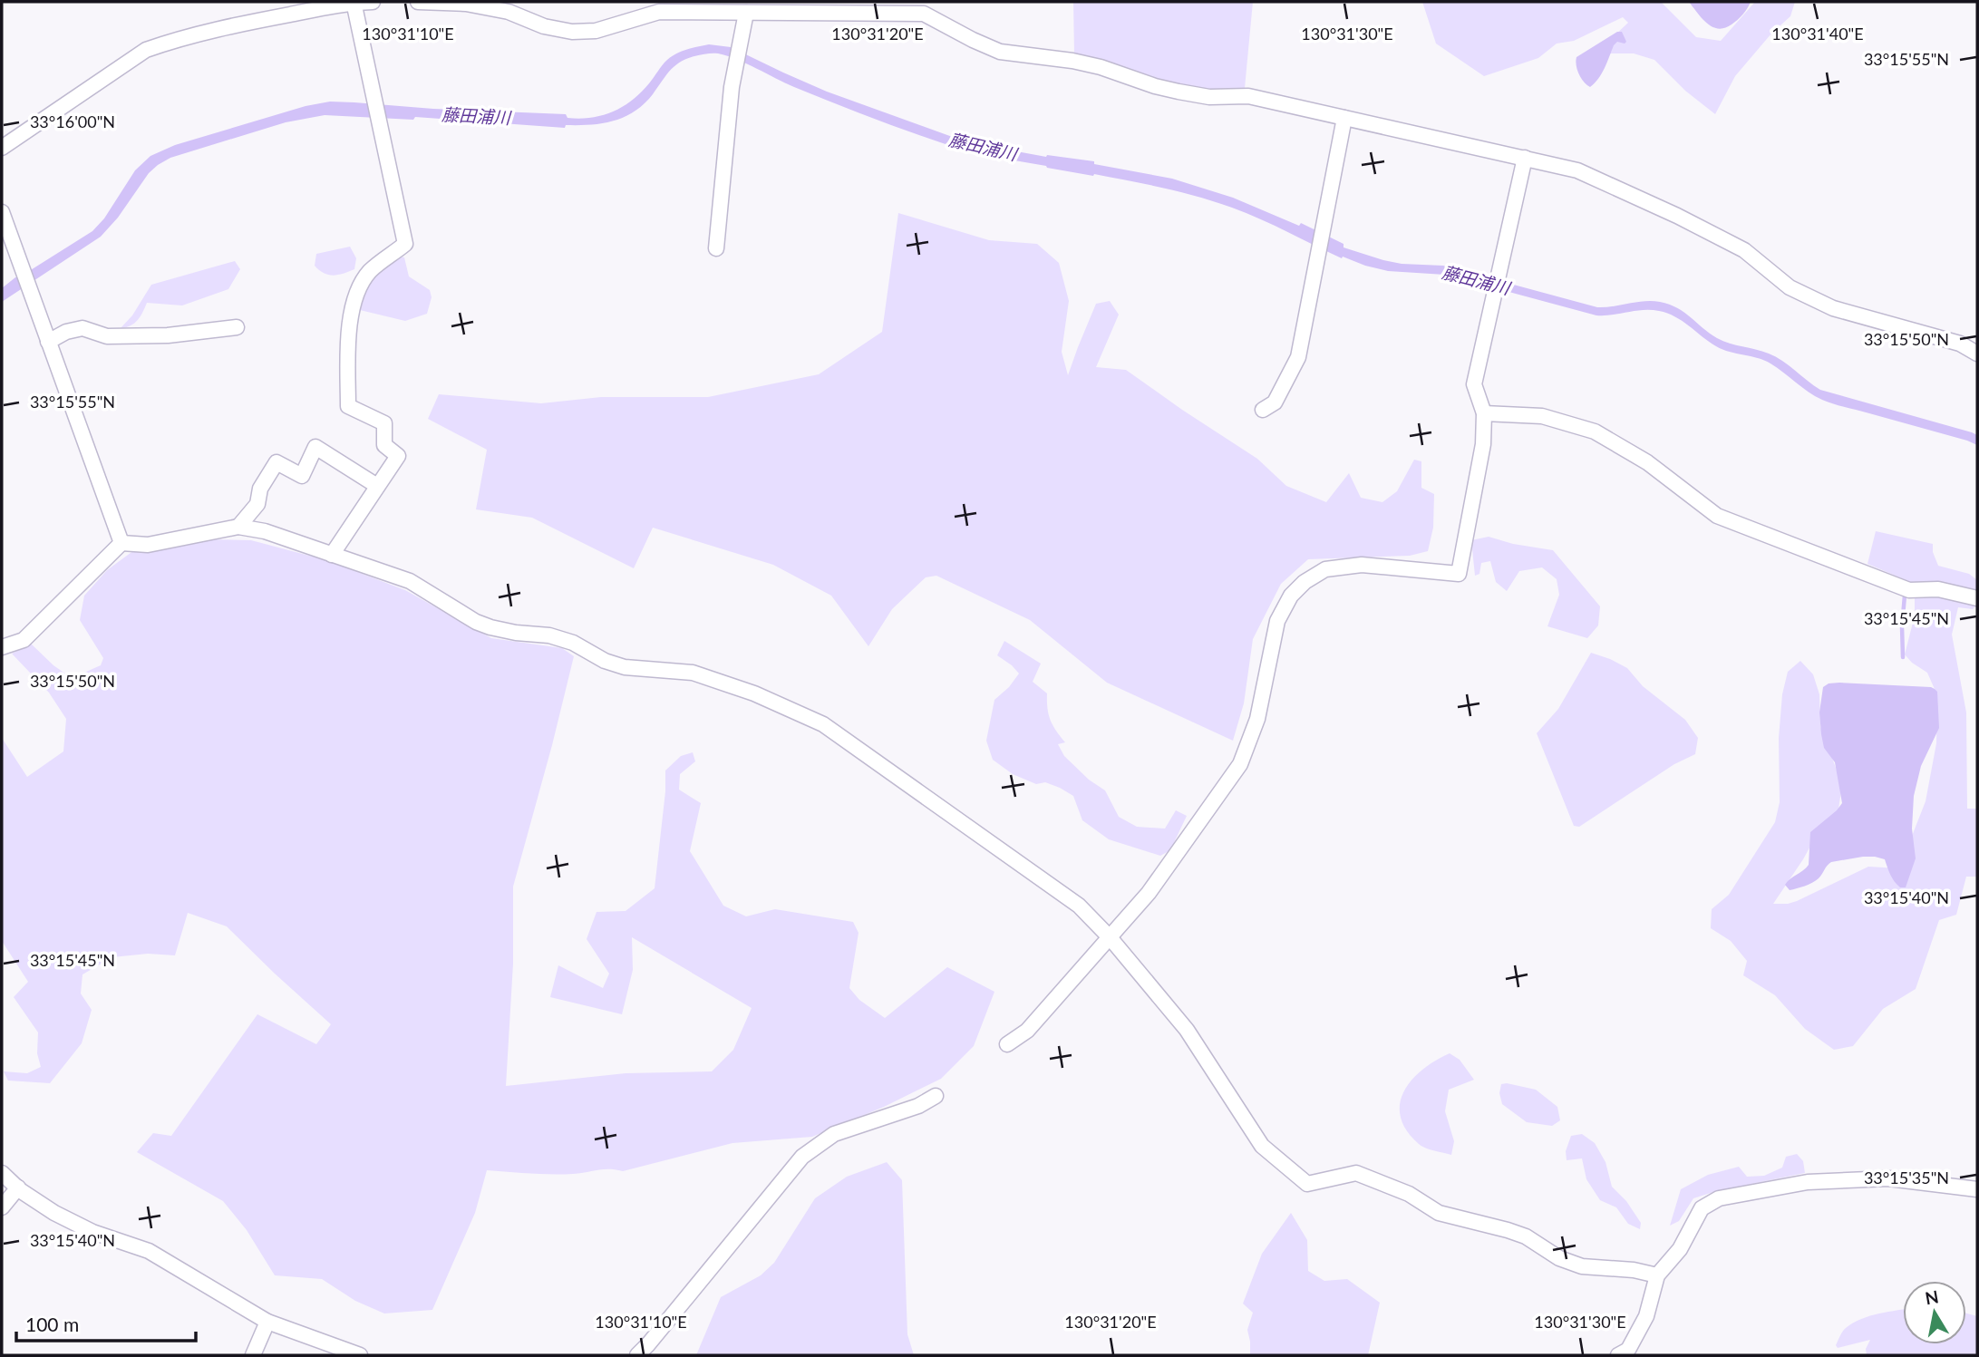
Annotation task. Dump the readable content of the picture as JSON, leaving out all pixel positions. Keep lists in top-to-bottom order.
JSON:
{
  "water": ["藤田浦川"],
  "scale_bar": "100 m",
  "north": "top",
  "coordinates": [
    "130°31'10\"E",
    "130°31'20\"E",
    "130°31'30\"E",
    "130°31'40\"E",
    "33°15'55\"N",
    "33°16'00\"N",
    "33°15'50\"N",
    "33°15'45\"N",
    "33°15'40\"N",
    "33°15'35\"N"
  ]
}
